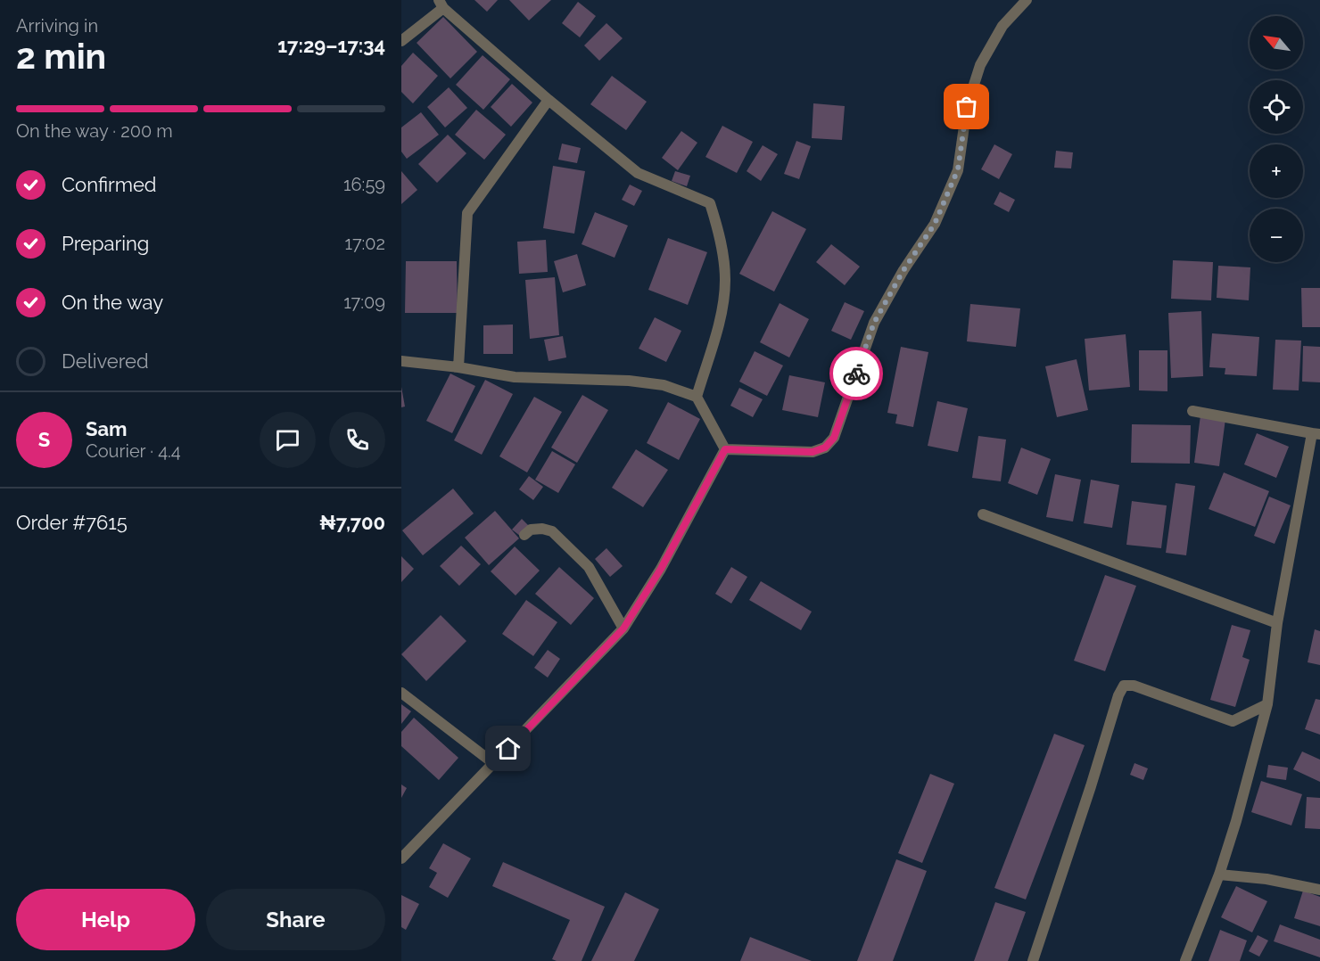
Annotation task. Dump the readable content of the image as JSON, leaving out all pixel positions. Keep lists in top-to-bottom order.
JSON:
{
  "north": "top left",
  "page": {
    "heading": ["2 min", "Arriving in", "17:29–17:34"],
    "panel": [
      "Sam",
      "Courier · 4.4",
      "Order #7615",
      "₦7,700"
    ],
    "map_buttons": ["+", "−"],
    "bar": "On the way · 200 m",
    "list": [
      ["Confirmed", "16:59"],
      ["Preparing", "17:02"],
      ["On the way", "17:09"],
      "Delivered"
    ],
    "round": "S",
    "buttons": ["Help", "Share"]
  }
}
